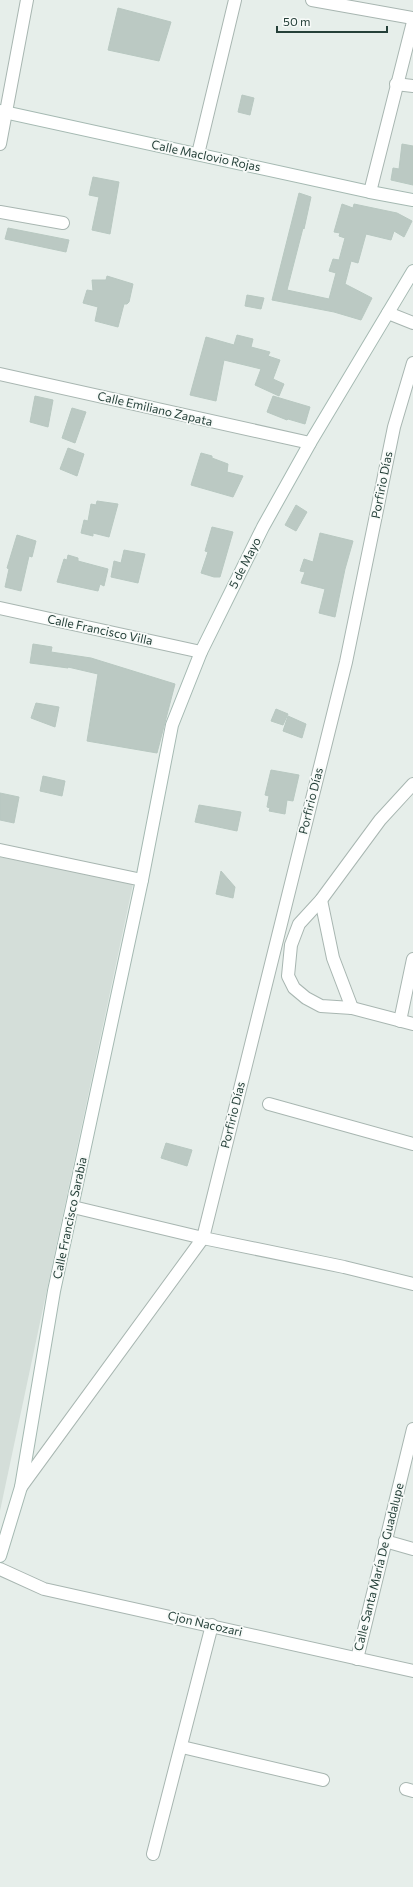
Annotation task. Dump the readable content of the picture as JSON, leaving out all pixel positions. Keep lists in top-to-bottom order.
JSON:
{
  "streets": {
    "street": [
      "Calle Maclovio Rojas",
      "Calle Emiliano Zapata",
      "Porfirio Días",
      "5 de Mayo",
      "Calle Francisco Villa",
      "Calle Francisco Sarabia",
      "Calle Santa María De Guadalupe",
      "Cjon Nacozari"
    ]
  },
  "crossings": [
    ["Calle Emiliano Zapata", "5 de Mayo"],
    ["5 de Mayo", "Calle Francisco Villa"],
    ["5 de Mayo", "Calle Francisco Sarabia"],
    ["Calle Santa María De Guadalupe", "Cjon Nacozari"]
  ],
  "scale_bar": "50 m"
}
